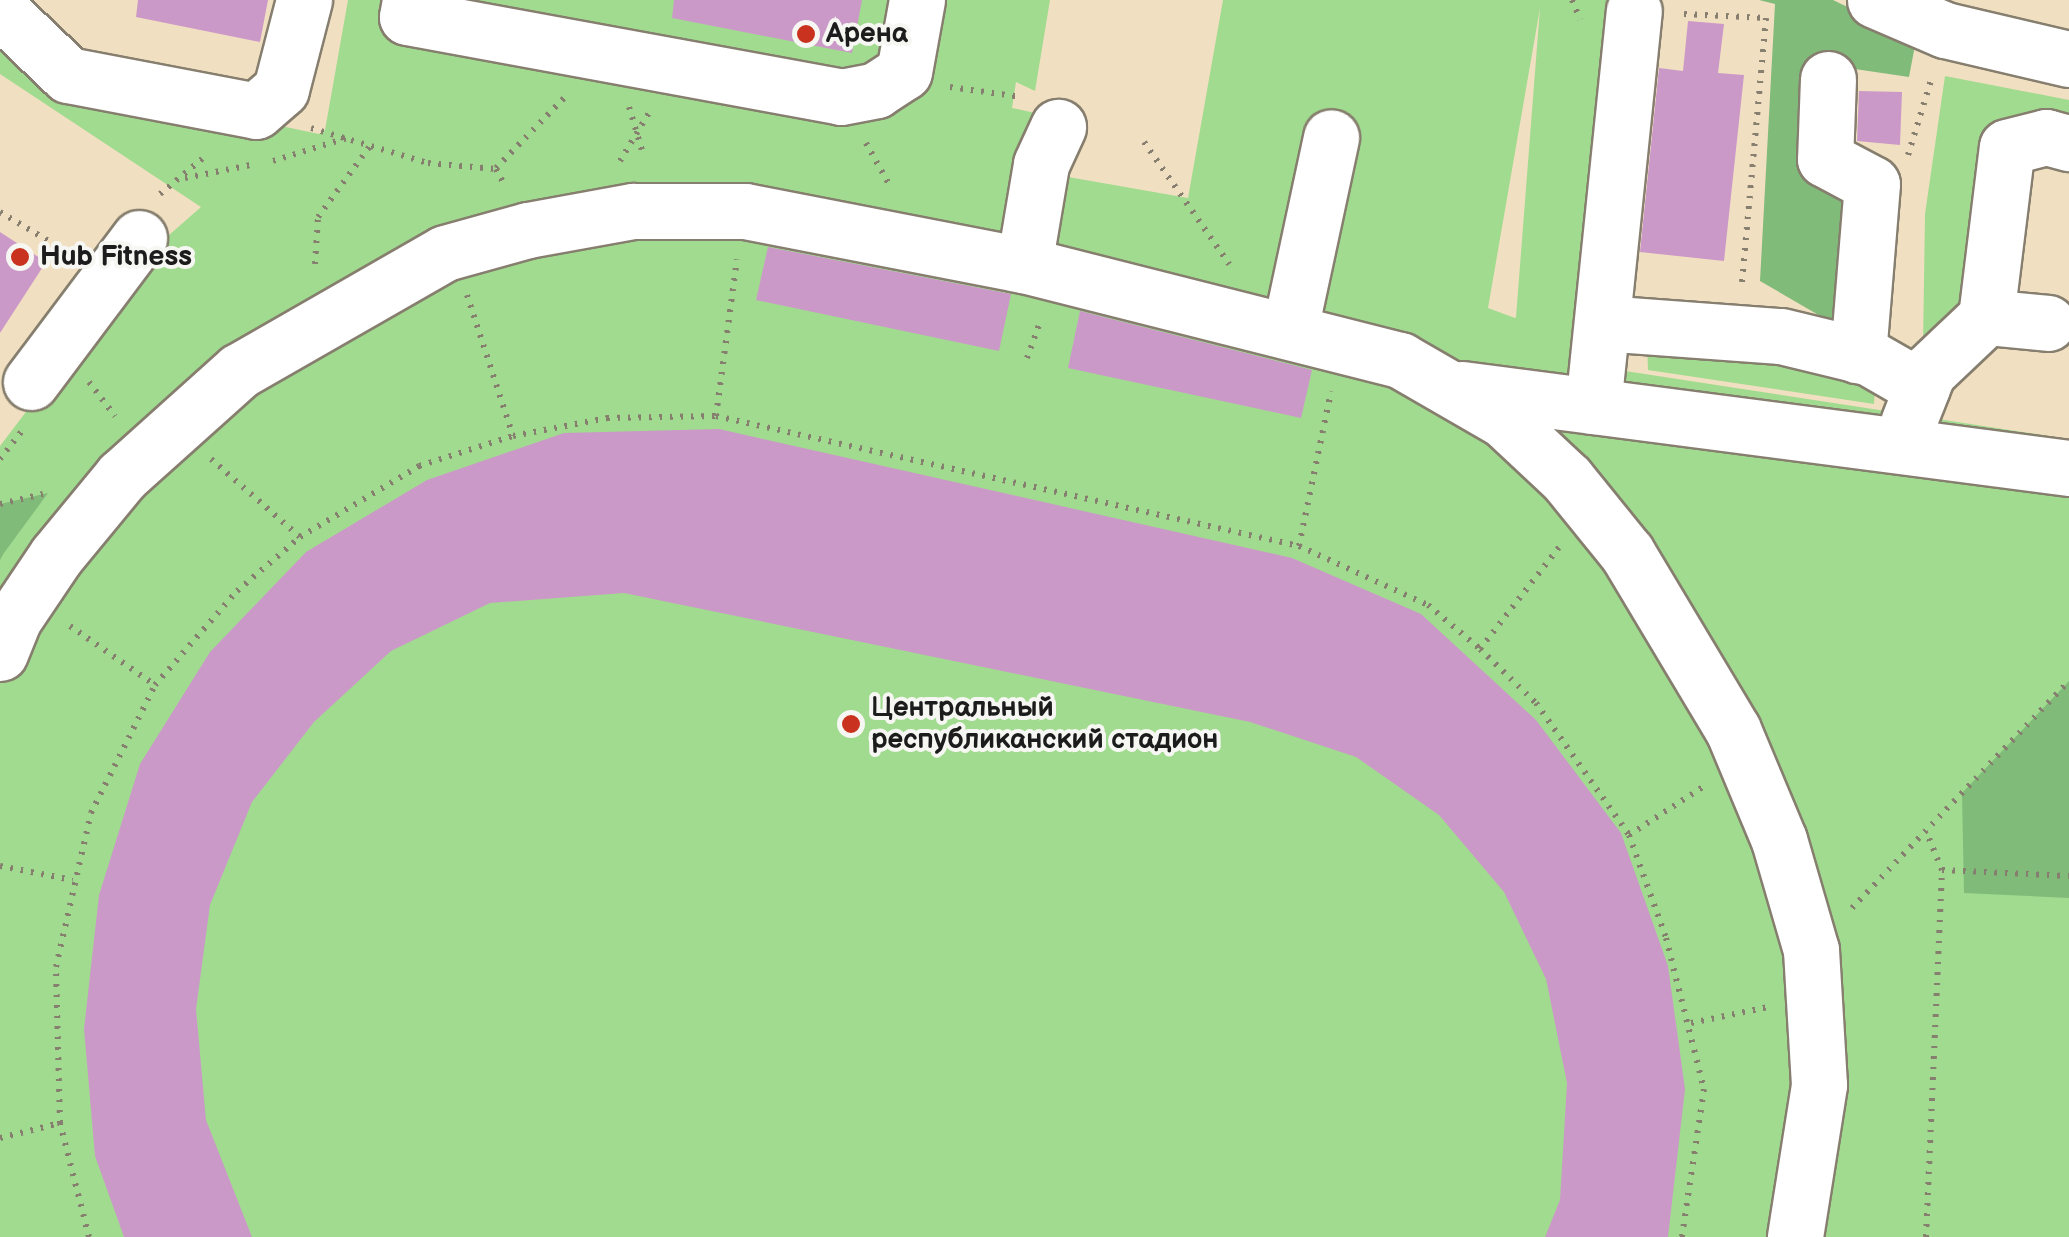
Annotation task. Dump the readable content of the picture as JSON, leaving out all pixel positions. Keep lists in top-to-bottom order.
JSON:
{
  "places": ["Арена", "Hub Fitness", "Центральный республиканский стадион"]
}
